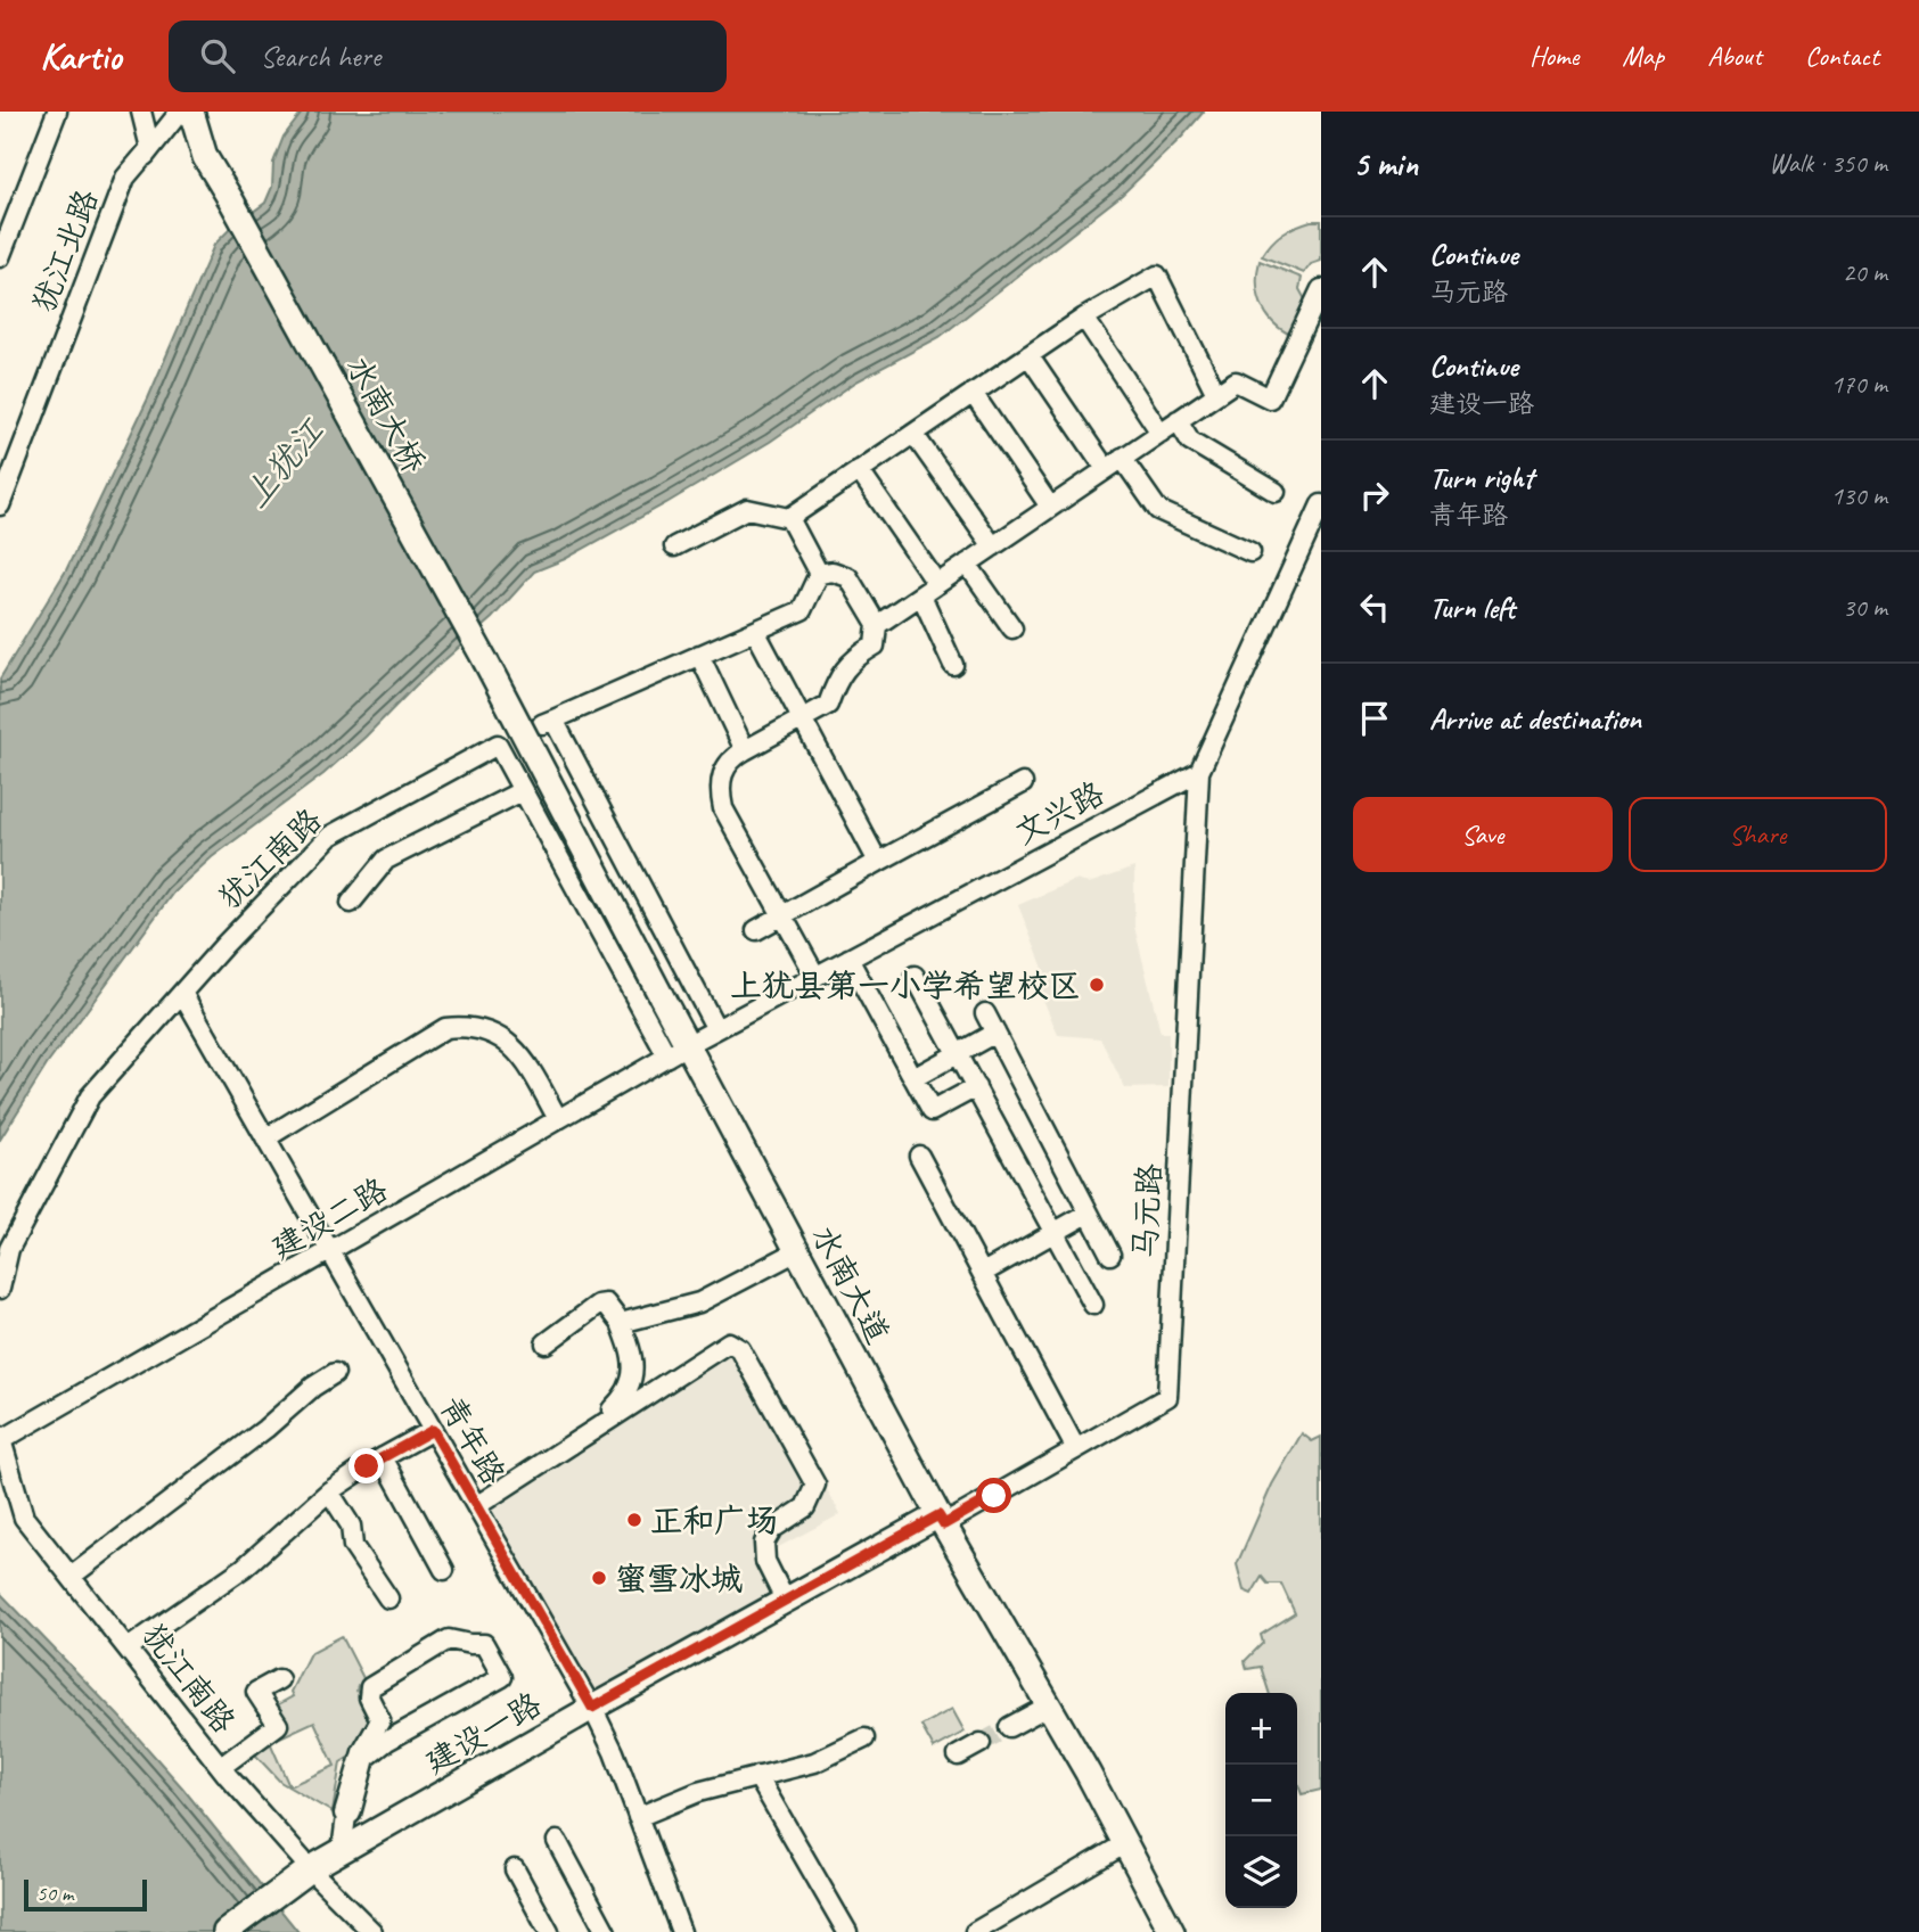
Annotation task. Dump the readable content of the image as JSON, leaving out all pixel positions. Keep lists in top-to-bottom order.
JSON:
{
  "streets": {
    "main road": ["水南大桥", "水南大道", "建设一路"],
    "street": [
      "犹江北路",
      "文兴路",
      "犹江南路",
      "马元路",
      "建设二路",
      "青年路"
    ]
  },
  "crossings": [
    ["水南大桥", "水南大道"],
    ["文兴路", "犹江南路"],
    ["文兴路", "马元路"],
    ["文兴路", "建设二路"],
    ["文兴路", "水南大道"],
    ["犹江南路", "建设二路"],
    ["犹江南路", "水南大道"],
    ["犹江南路", "青年路"],
    ["犹江南路", "建设一路"],
    ["马元路", "水南大道"],
    ["马元路", "建设一路"],
    ["建设二路", "水南大道"],
    ["建设二路", "青年路"],
    ["水南大道", "建设一路"],
    ["青年路", "建设一路"]
  ],
  "water": ["上犹江"],
  "places": ["上犹县第一小学希望校区", "正和广场", "蜜雪冰城"],
  "scale_bar": "50 m",
  "page": {
    "header": "Kartio",
    "search": "Search here",
    "nav": [
      "Home",
      "Map",
      "About",
      "Contact"
    ],
    "heading": ["5 min", "Walk · 350 m"],
    "list": [
      ["Continue", "马元路", "20 m"],
      ["Continue", "建设一路", "170 m"],
      ["Turn right", "青年路", "130 m"],
      ["Turn left", "30 m"],
      "Arrive at destination"
    ],
    "buttons": ["Save", "Share"],
    "map_buttons": ["+", "−"],
    "scale": "50 m"
  }
}
